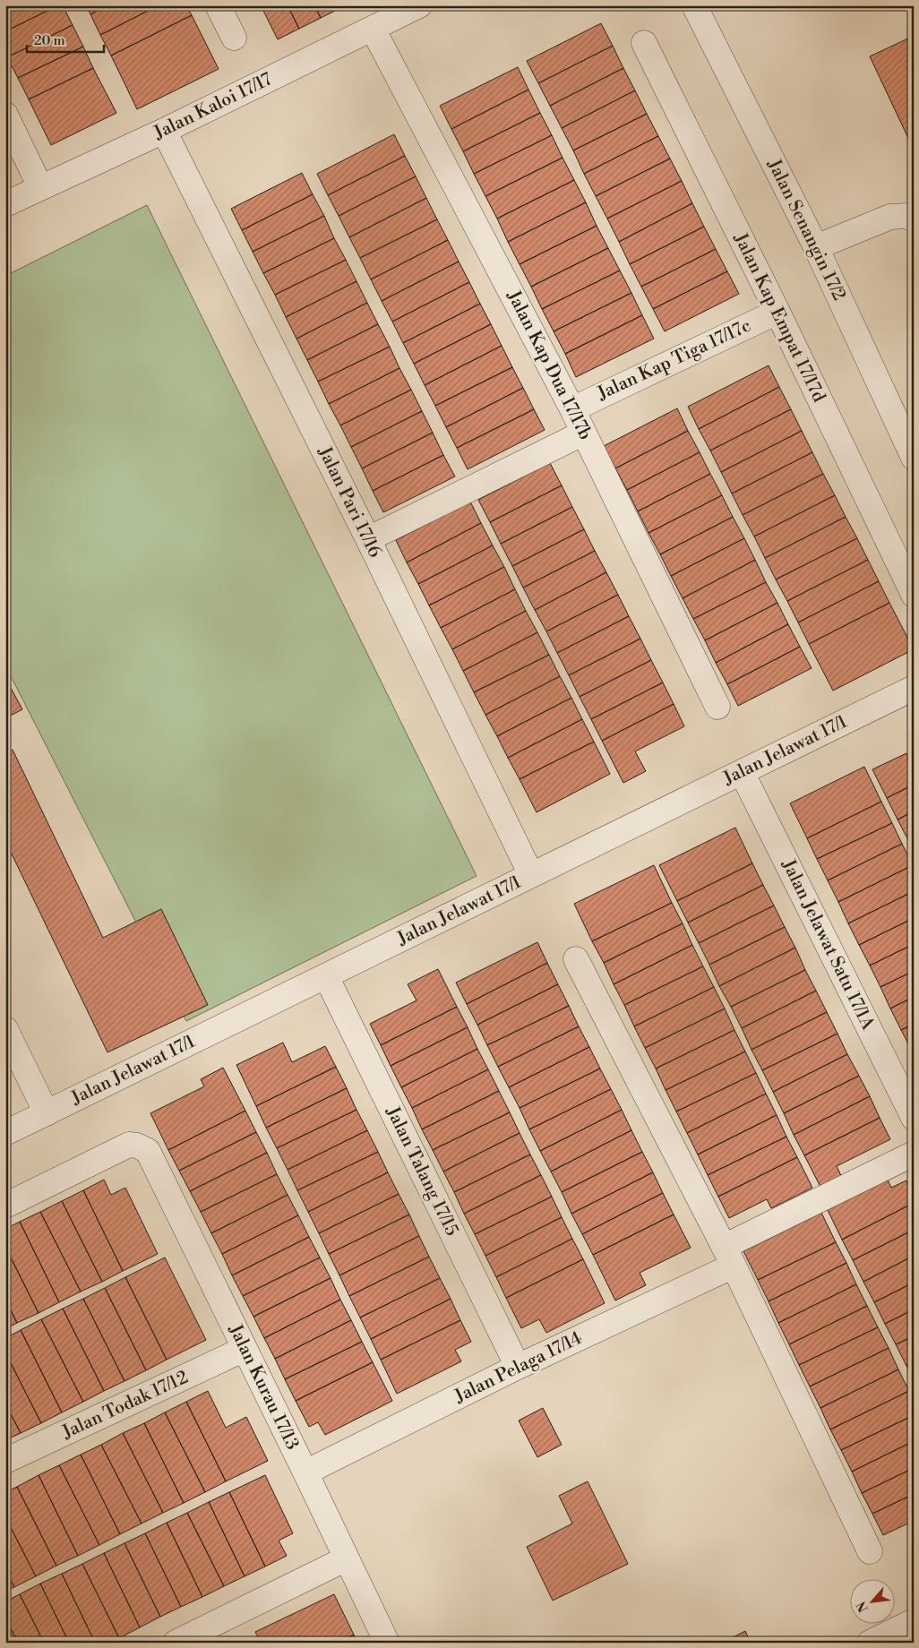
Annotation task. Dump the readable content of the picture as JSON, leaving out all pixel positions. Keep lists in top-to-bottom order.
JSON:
{
  "streets": {
    "street": [
      "Jalan Kaloi 17/17",
      "Jalan Senangin 17/2",
      "Jalan Kap Empat 17/17d",
      "Jalan Kap Tiga 17/17c",
      "Jalan Kap Dua 17/17b",
      "Jalan Pari 17/16",
      "Jalan Jelawat 17/1",
      "Jalan Jelawat Satu 17/1A",
      "Jalan Talang 17/15",
      "Jalan Pelaga 17/14",
      "Jalan Kurau 17/13",
      "Jalan Todak 17/12"
    ]
  },
  "crossings": [
    ["Jalan Kaloi 17/17", "Jalan Kap Dua 17/17b"],
    ["Jalan Kaloi 17/17", "Jalan Pari 17/16"],
    ["Jalan Kap Empat 17/17d", "Jalan Kap Tiga 17/17c"],
    ["Jalan Kap Tiga 17/17c", "Jalan Kap Dua 17/17b"],
    ["Jalan Pari 17/16", "Jalan Jelawat 17/1"],
    ["Jalan Jelawat 17/1", "Jalan Jelawat Satu 17/1A"],
    ["Jalan Jelawat 17/1", "Jalan Talang 17/15"],
    ["Jalan Talang 17/15", "Jalan Pelaga 17/14"],
    ["Jalan Pelaga 17/14", "Jalan Kurau 17/13"],
    ["Jalan Kurau 17/13", "Jalan Todak 17/12"]
  ],
  "scale_bar": "20 m",
  "north": "bottom left"
}
